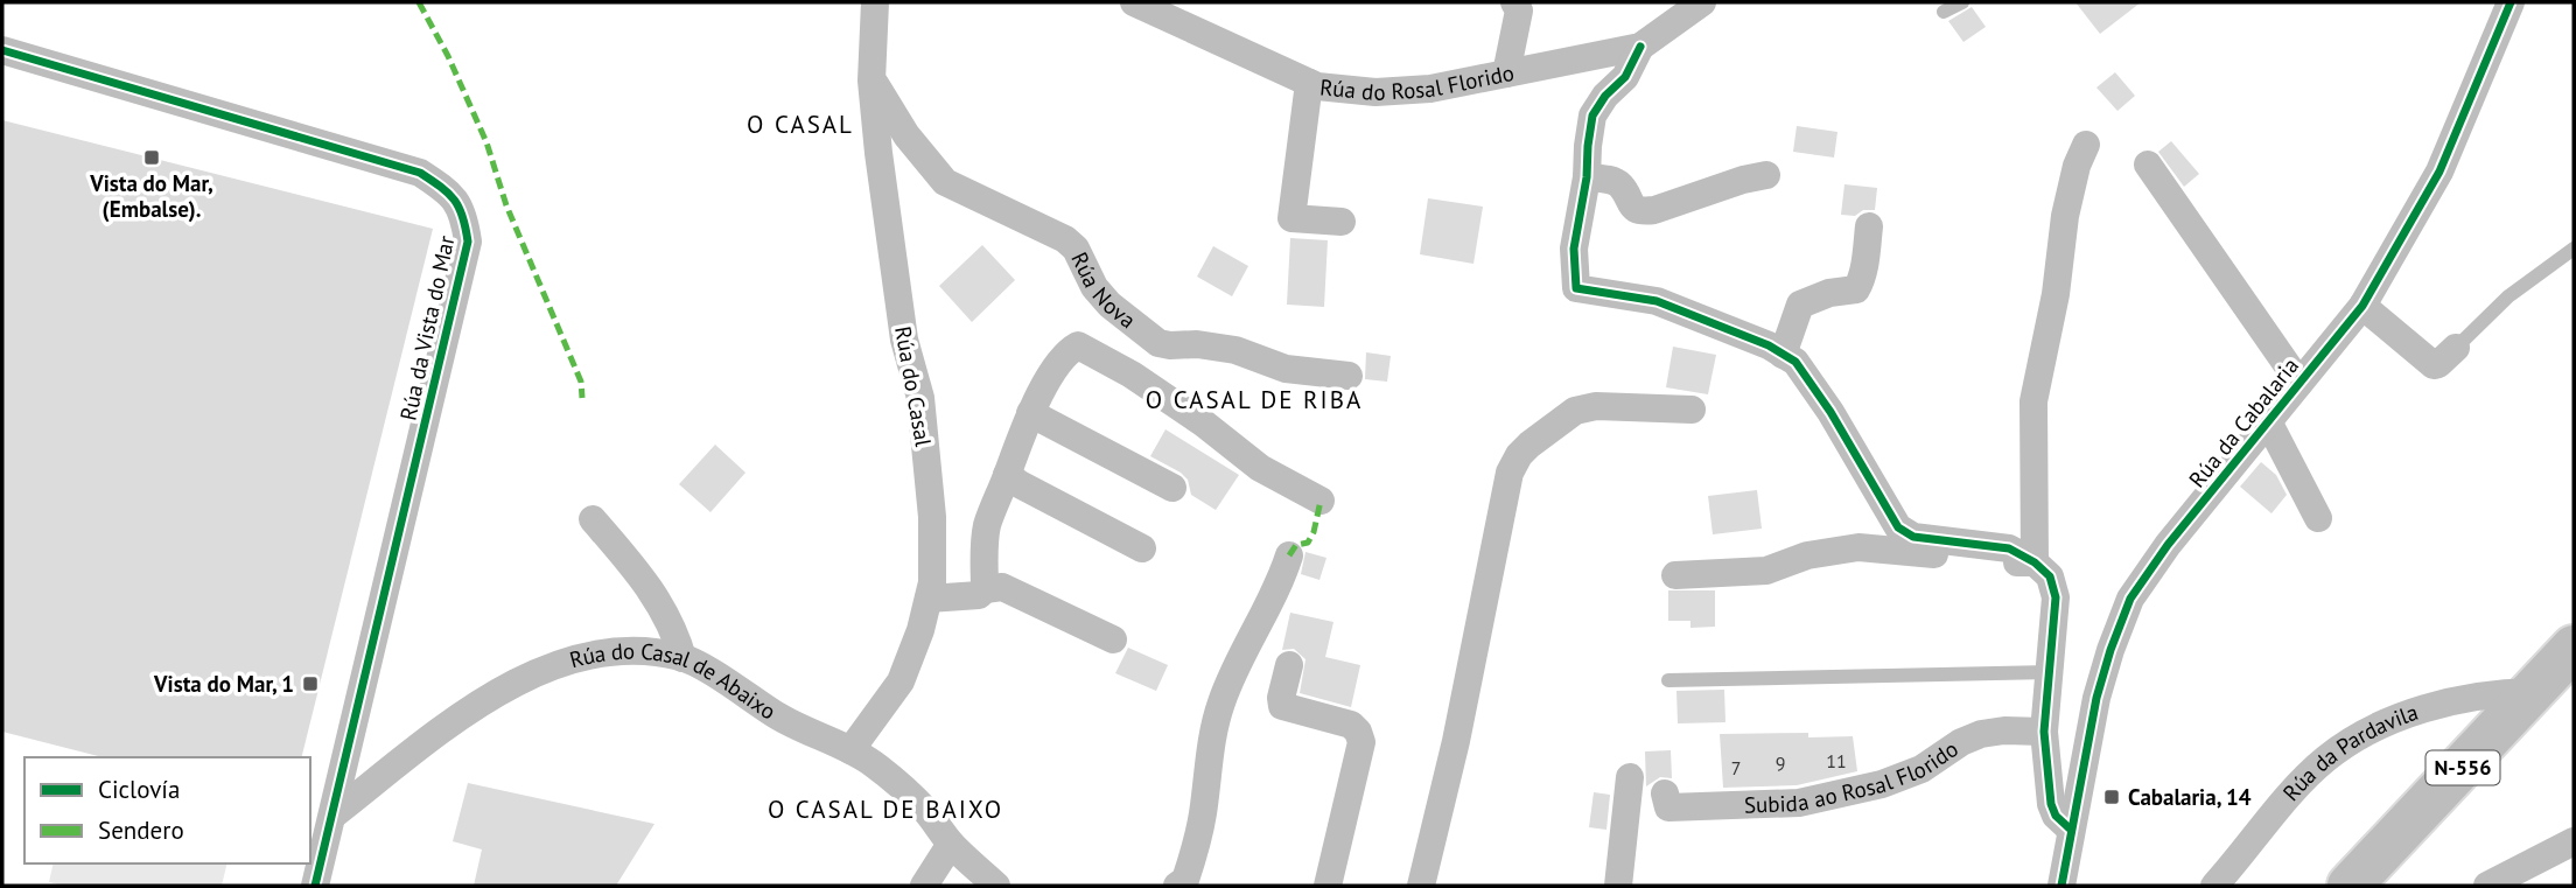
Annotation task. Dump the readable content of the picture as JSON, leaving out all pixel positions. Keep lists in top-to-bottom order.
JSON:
{
  "streets": {
    "main road": ["N-556"],
    "street": [
      "Rúa do Rosal Florido",
      "Rúa Nova",
      "Rúa da Vista do Mar",
      "Rúa do Casal",
      "Rúa da Cabalaria",
      "Rúa do Casal de Abaixo",
      "Rúa da Pardavila",
      "Subida ao Rosal Florido"
    ]
  },
  "crossings": [
    ["Rúa Nova", "Rúa do Casal"],
    ["Rúa da Vista do Mar", "Rúa do Casal de Abaixo"],
    ["Rúa do Casal", "Rúa do Casal de Abaixo"],
    ["Rúa da Pardavila", "N-556"]
  ],
  "districts": ["O CASAL", "O CASAL DE RIBA", "O CASAL DE BAIXO"],
  "places": {
    "transit": ["Vista do Mar, (Embalse).", "Vista do Mar, 1", "Cabalaria, 14"]
  },
  "house_numbers": ["11", "9", "7"],
  "legend": ["Ciclovía", "Sendero"]
}
